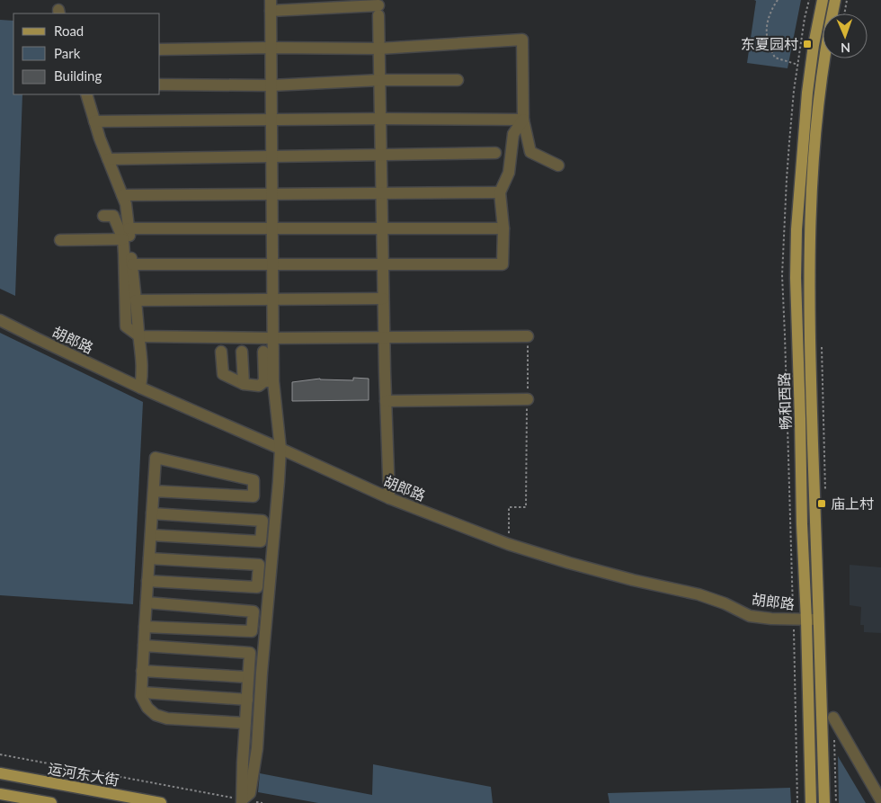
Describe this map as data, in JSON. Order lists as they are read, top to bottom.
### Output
{
  "streets": {
    "main road": ["畅和西路", "运河东大街"],
    "street": ["胡郎路"]
  },
  "crossings": [
    ["胡郎路", "畅和西路"]
  ],
  "places": {
    "transit": ["东夏园村", "庙上村"]
  },
  "legend": ["Road", "Park", "Building"],
  "north": "bottom"
}
